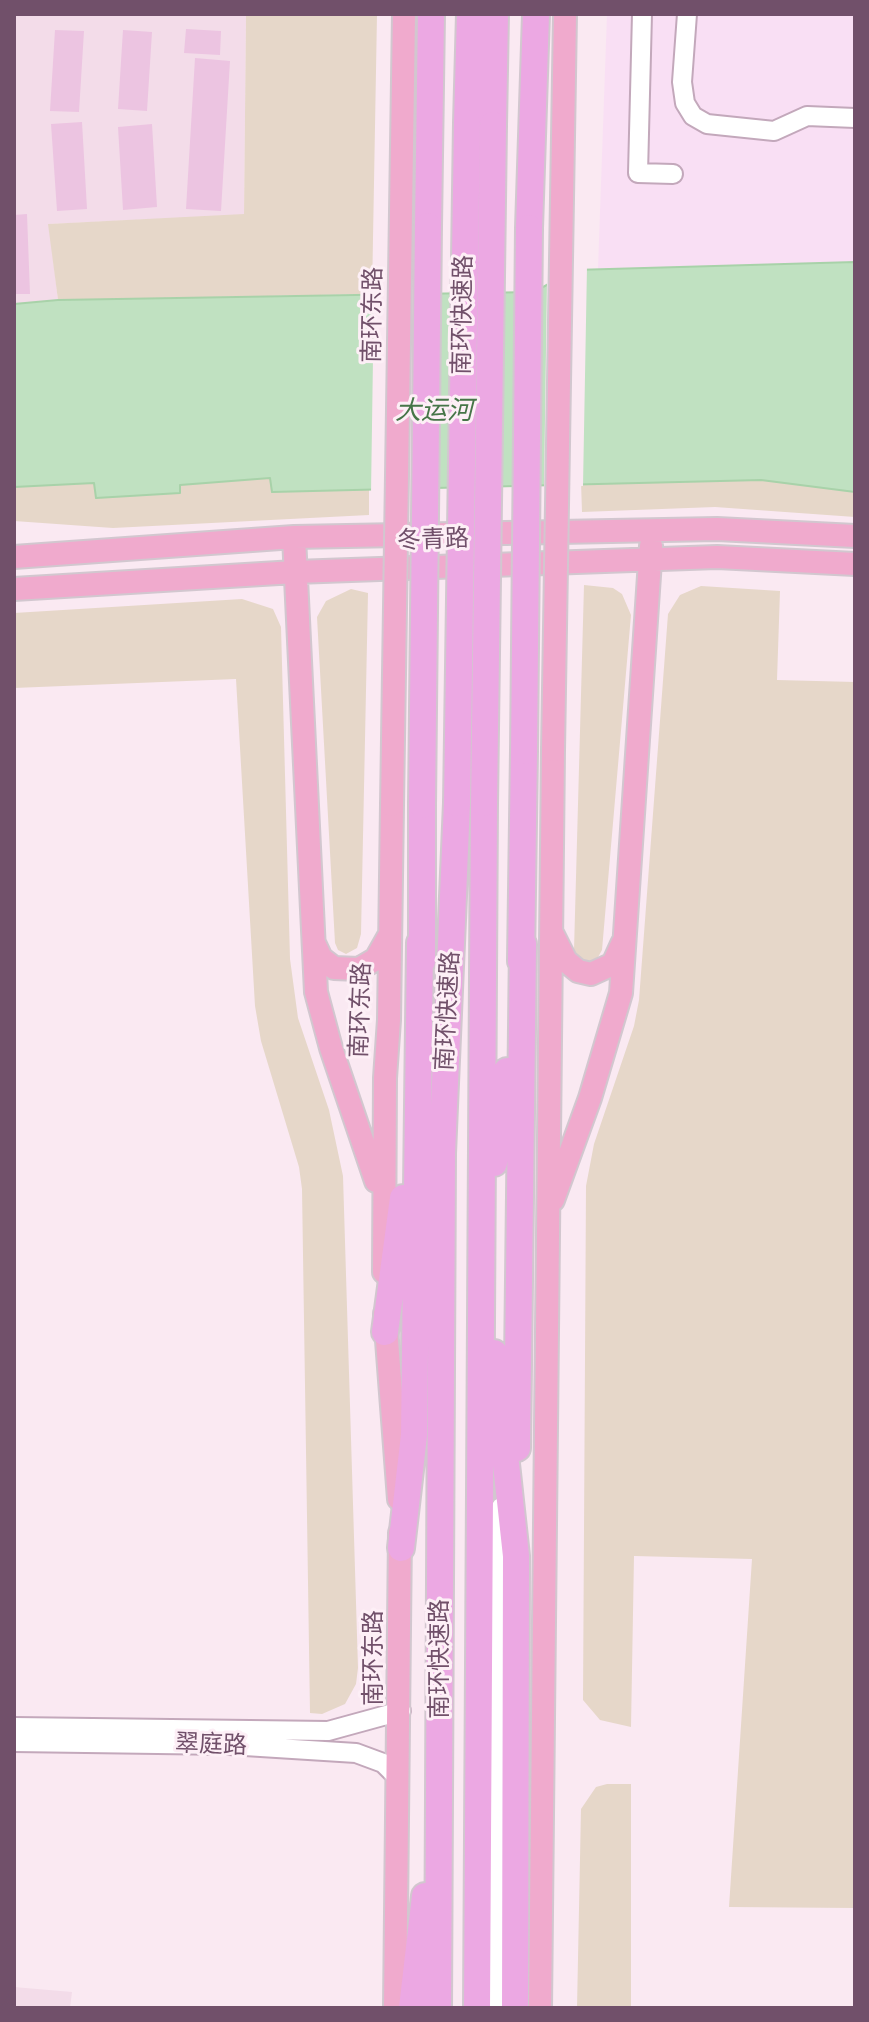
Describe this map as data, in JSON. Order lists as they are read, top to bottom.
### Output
{
  "streets": {
    "highway": ["南环快速路"],
    "main road": ["南环东路", "冬青路"],
    "street": ["翠庭路"]
  },
  "crossings": [
    ["南环东路", "翠庭路"]
  ],
  "water": ["大运河"]
}
